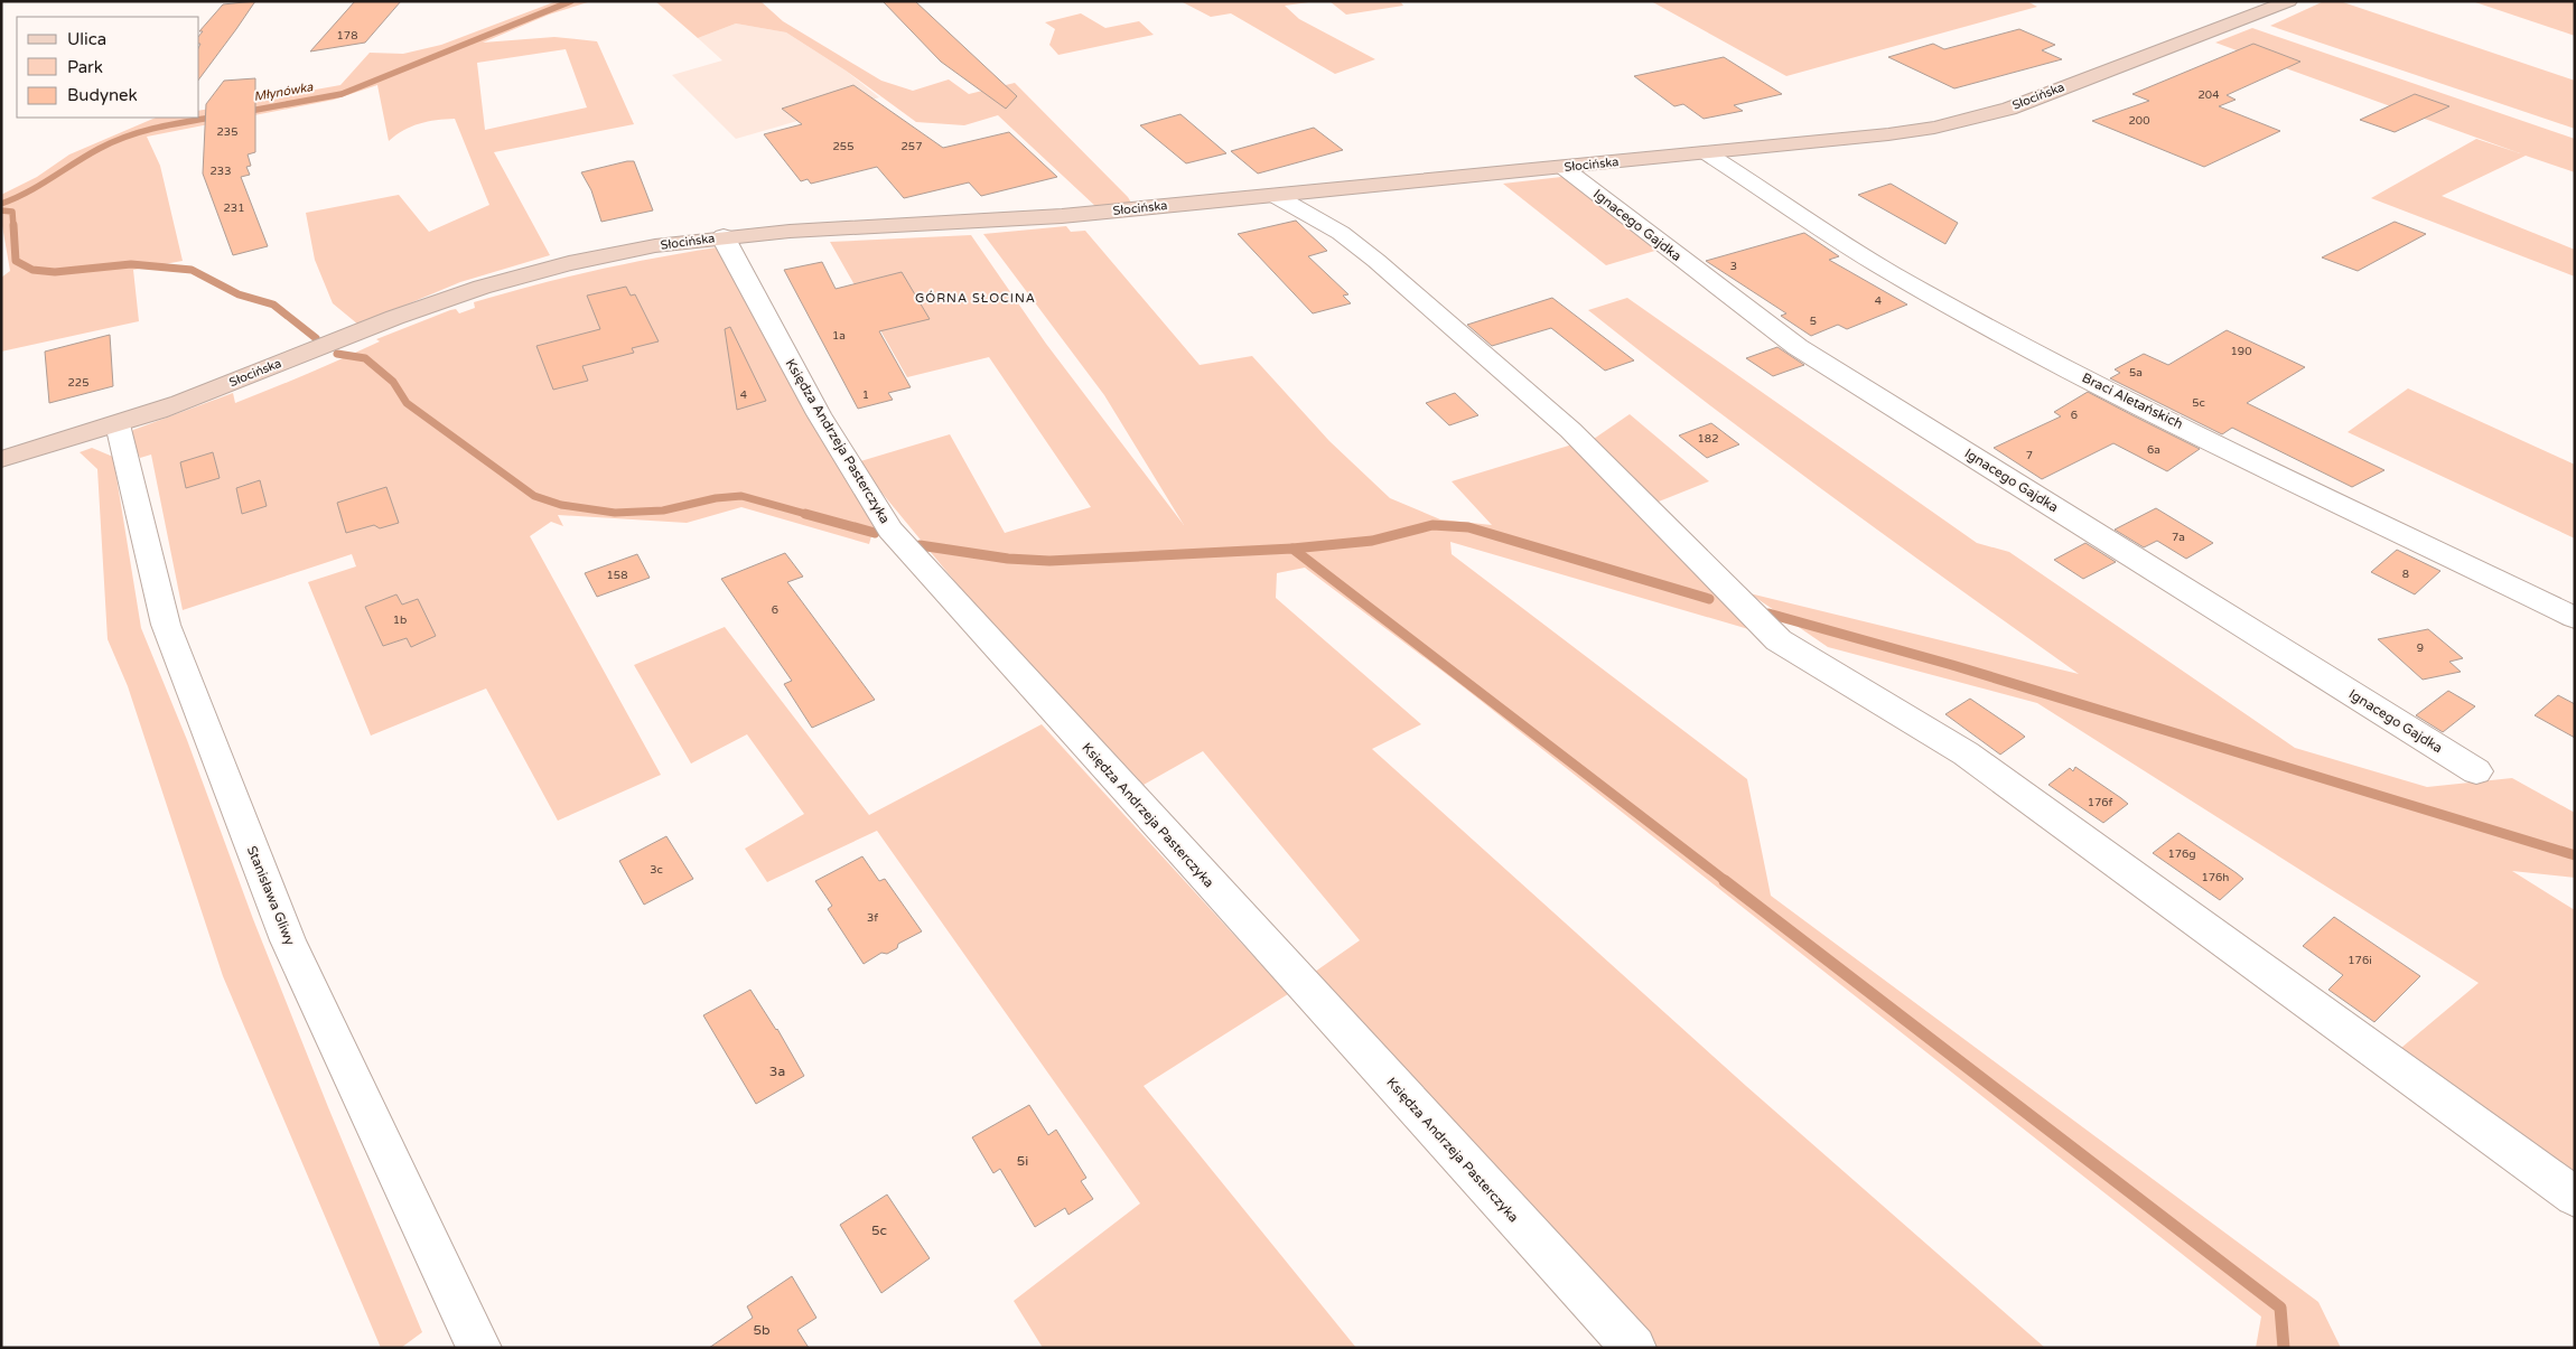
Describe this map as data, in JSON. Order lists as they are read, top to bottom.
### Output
{
  "streets": {
    "street": [
      "Słocińska",
      "Ignacego Gajdka",
      "Braci Aletańskich",
      "Księdza Andrzeja Pasterczyka",
      "Stanisława Gliwy"
    ]
  },
  "crossings": [
    ["Słocińska", "Ignacego Gajdka"],
    ["Słocińska", "Braci Aletańskich"],
    ["Słocińska", "Księdza Andrzeja Pasterczyka"],
    ["Słocińska", "Stanisława Gliwy"]
  ],
  "districts": ["GÓRNA SŁOCINA"],
  "water": ["Młynówka"],
  "house_numbers": [
    "178",
    "204",
    "200",
    "235",
    "255",
    "257",
    "233",
    "231",
    "3",
    "4",
    "5",
    "1a",
    "190",
    "5a",
    "225",
    "4",
    "1",
    "5c",
    "6",
    "182",
    "6a",
    "7",
    "7a",
    "8",
    "158",
    "6",
    "1b",
    "9",
    "176f",
    "176g",
    "3c",
    "176h",
    "3f",
    "176i",
    "3a",
    "5i",
    "5c",
    "5b"
  ],
  "legend": ["Ulica", "Park", "Budynek"]
}
